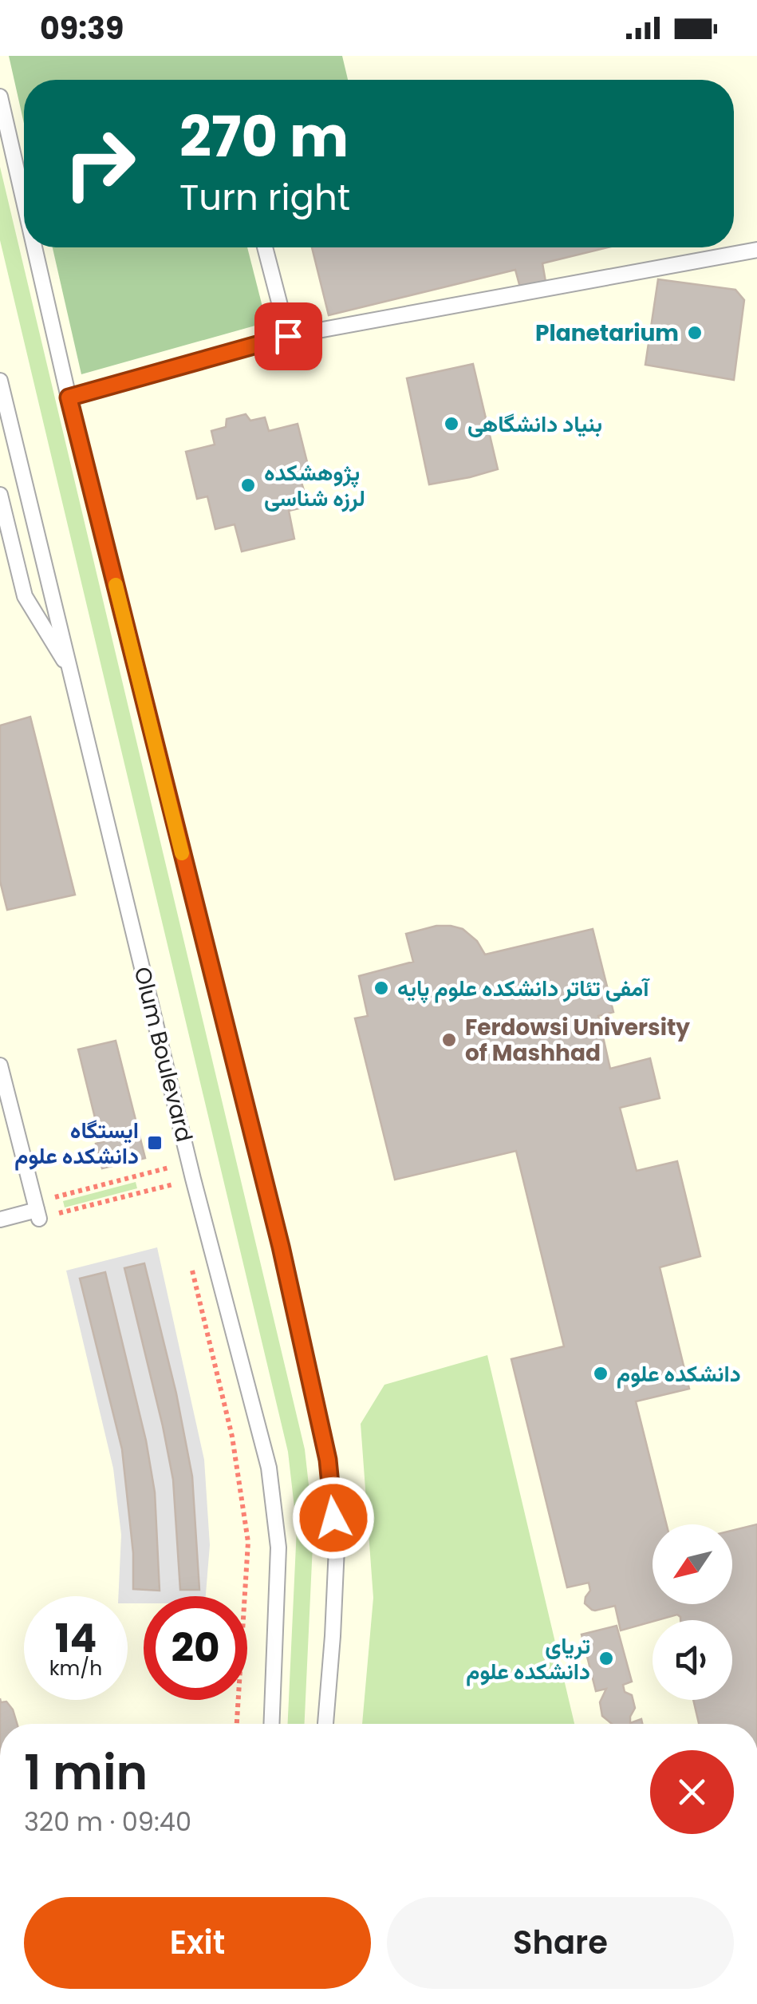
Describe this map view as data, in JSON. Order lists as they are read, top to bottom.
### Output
{
  "streets": {
    "lane": ["Olum Boulevard"]
  },
  "places": {
    "other": [
      "Planetarium",
      "بنیاد دانشگاهی",
      "پژوهشکده لرزه شناسی",
      "آمفی تئاتر دانشکده علوم پایه",
      "Ferdowsi University of Mashhad",
      "دانشکده علوم",
      "تریای دانشکده علوم"
    ],
    "transit": ["ایستگاه دانشکده علوم"]
  },
  "north": "bottom left",
  "page": {
    "status": "09:39",
    "turn": ["270 m", "Turn right"],
    "speed": "14 km/h",
    "limit": "20",
    "heading": ["1 min", "320 m · 09:40"],
    "buttons": ["Exit", "Share"]
  }
}
